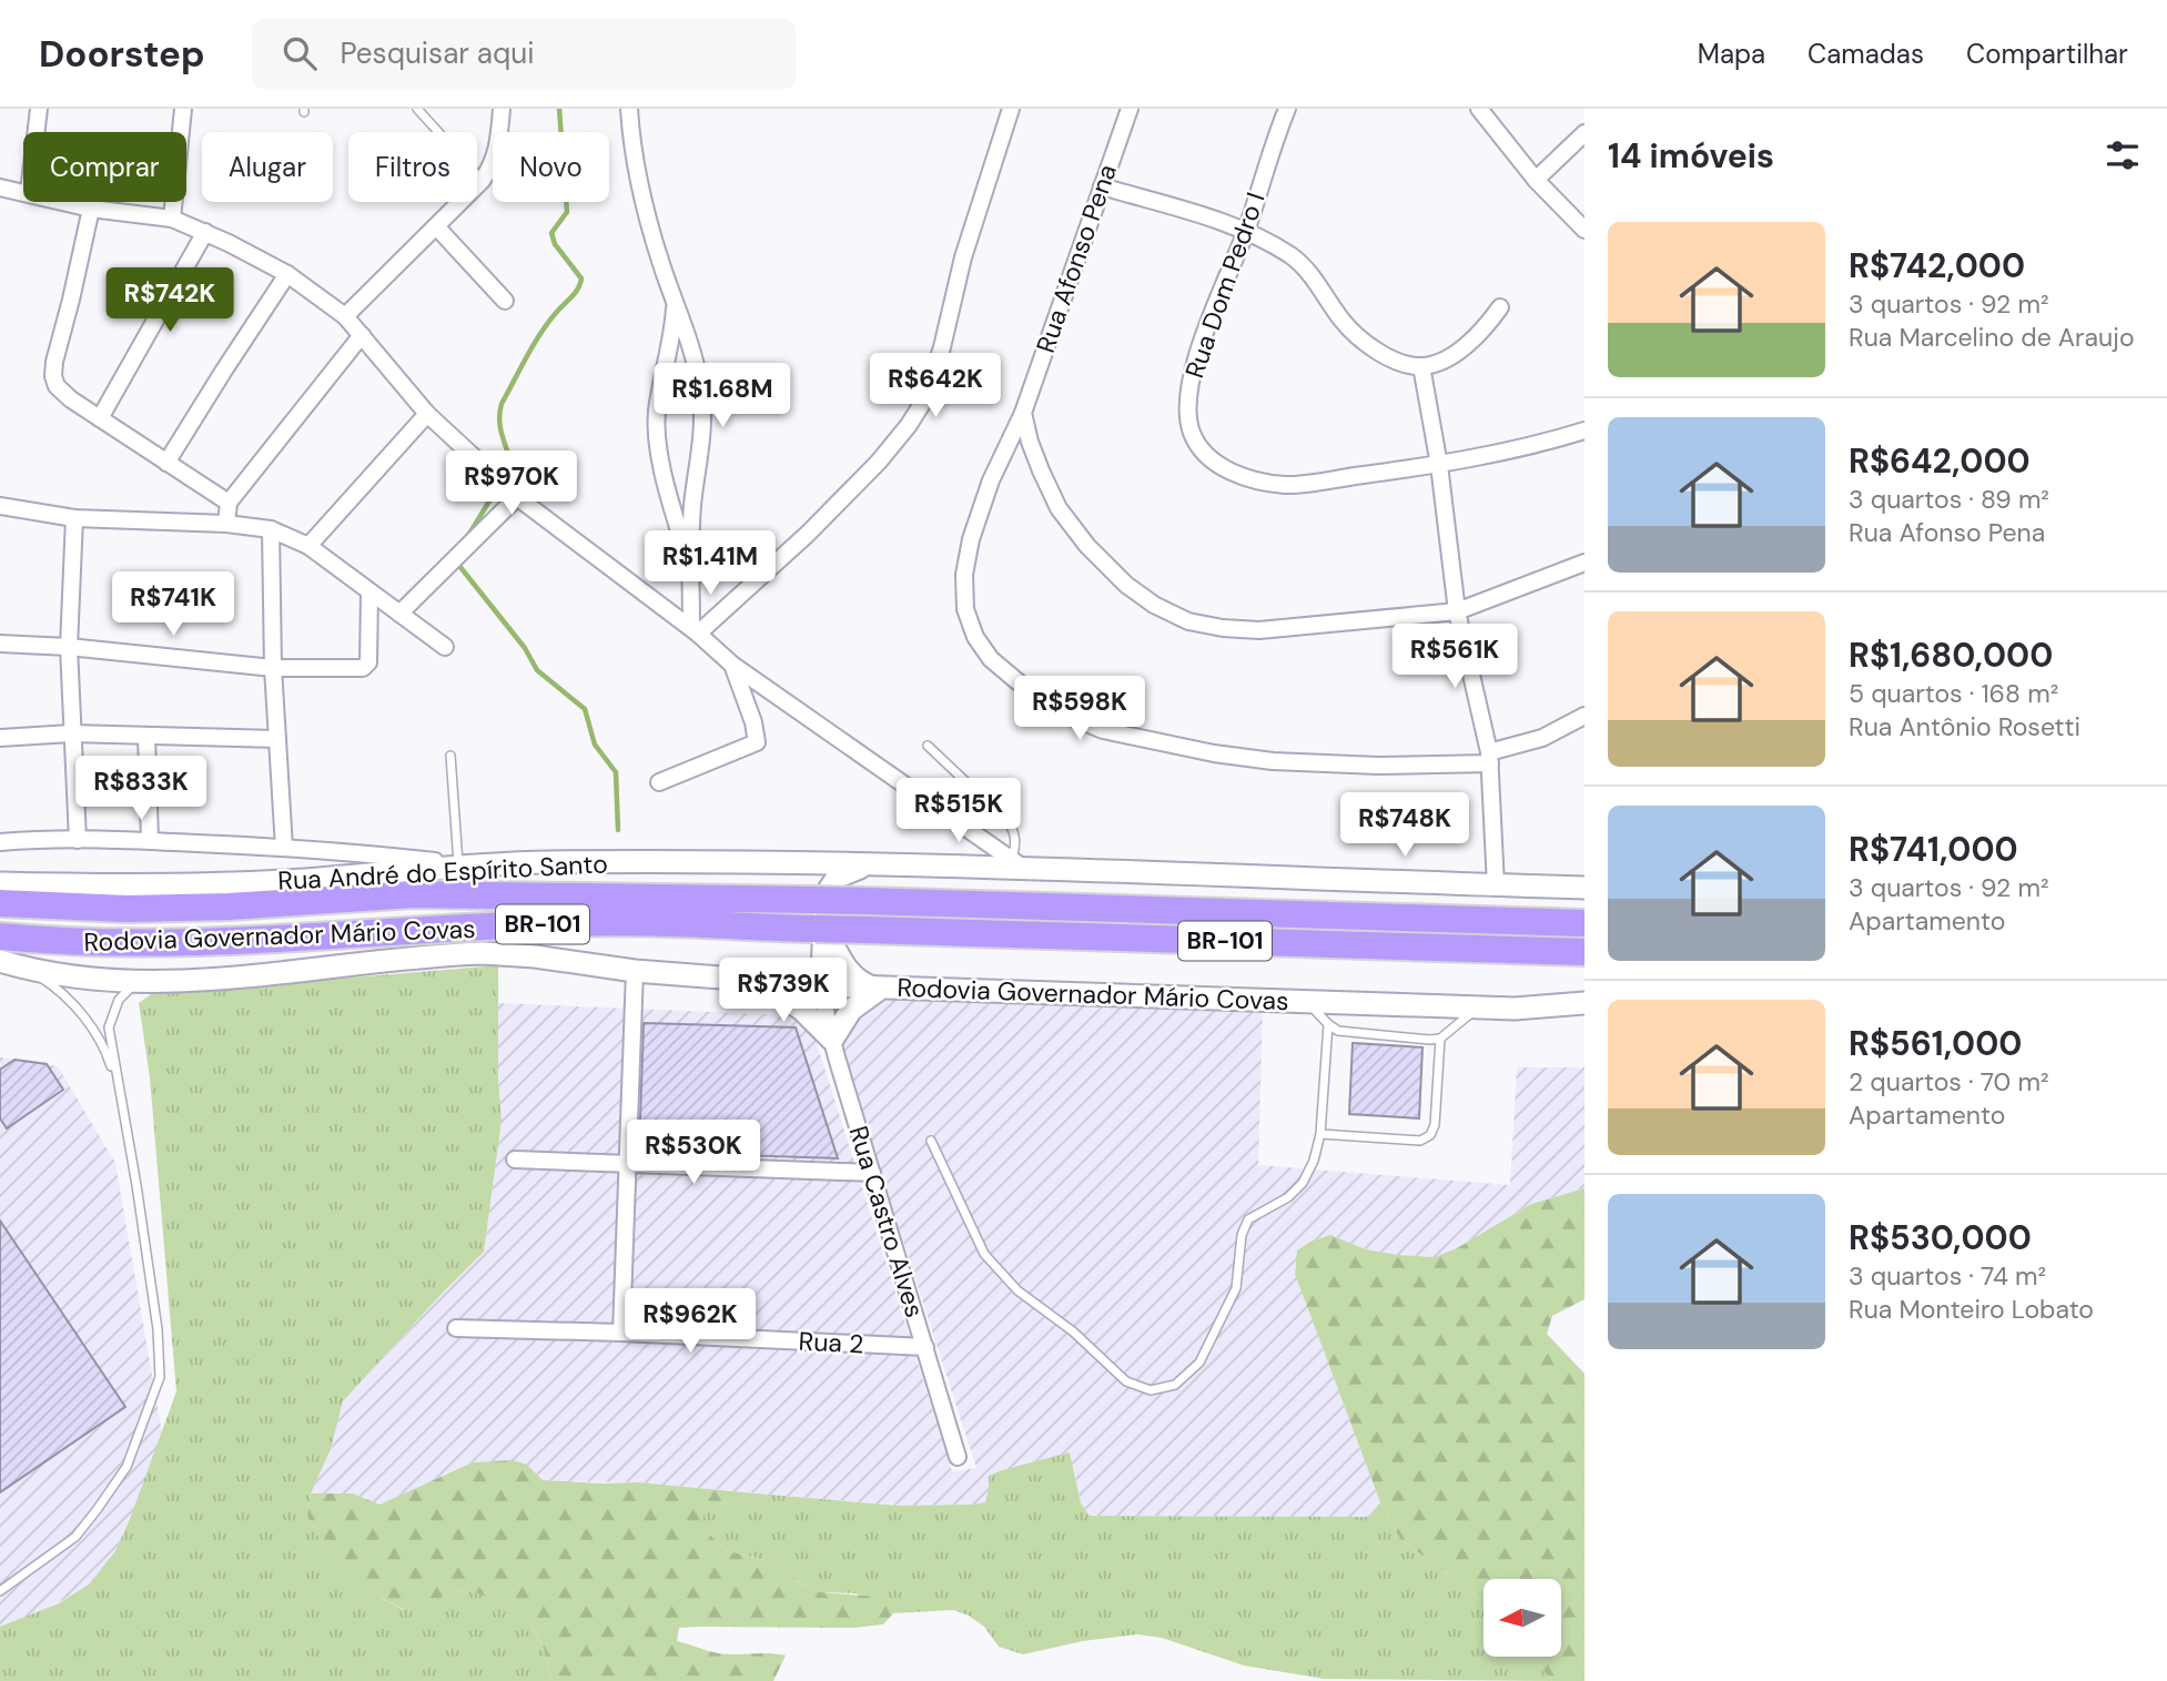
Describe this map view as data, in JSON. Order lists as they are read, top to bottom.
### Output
{
  "streets": {
    "highway": ["BR-101", "Rodovia Governador Mário Covas"],
    "street": [
      "Rua Afonso Pena",
      "Rua Dom Pedro I",
      "Rua André do Espírito Santo",
      "Rua Castro Alves",
      "Rua 2"
    ]
  },
  "crossings": [
    ["Rodovia Governador Mário Covas", "Rua Castro Alves"],
    ["Rua Castro Alves", "Rua 2"]
  ],
  "north": "left",
  "page": {
    "header": "Doorstep",
    "search": "Pesquisar aqui",
    "nav": ["Mapa", "Camadas", "Compartilhar"],
    "heading": "14 imóveis",
    "chip": [
      "Comprar",
      "Alugar",
      "Filtros",
      "Novo"
    ],
    "list": [
      {
        "name": "R$742,000",
        "note": "3 quartos · 92 m² · Rua Marcelino de Araujo"
      },
      {
        "name": "R$642,000",
        "note": "3 quartos · 89 m² · Rua Afonso Pena"
      },
      {
        "name": "R$1,680,000",
        "note": "5 quartos · 168 m² · Rua Antônio Rosetti"
      },
      {
        "name": "R$741,000",
        "note": "3 quartos · 92 m² · Apartamento"
      },
      {
        "name": "R$561,000",
        "note": "2 quartos · 70 m² · Apartamento"
      },
      {
        "name": "R$530,000",
        "note": "3 quartos · 74 m² · Rua Monteiro Lobato"
      }
    ],
    "price": [
      "R$742K",
      "R$642K",
      "R$1.68M",
      "R$970K",
      "R$1.41M",
      "R$741K",
      "R$561K",
      "R$598K",
      "R$833K",
      "R$515K",
      "R$748K",
      "R$739K",
      "R$530K",
      "R$962K"
    ]
  }
}
